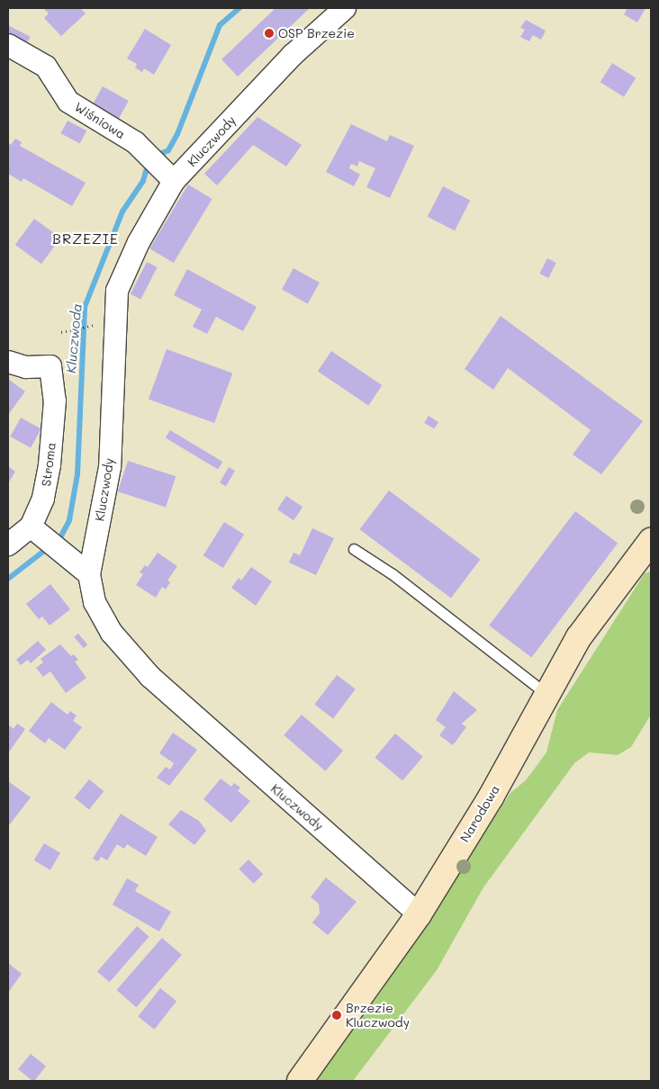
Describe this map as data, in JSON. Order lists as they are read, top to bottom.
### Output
{
  "streets": {
    "street": [
      "Wiśniowa",
      "Kluczwody",
      "Stroma",
      "Narodowa"
    ]
  },
  "crossings": [
    ["Wiśniowa", "Kluczwody"],
    ["Kluczwody", "Narodowa"]
  ],
  "districts": ["BRZEZIE"],
  "water": ["Kluczwoda"],
  "places": ["OSP Brzezie", "Brzezie Kluczwody"]
}
